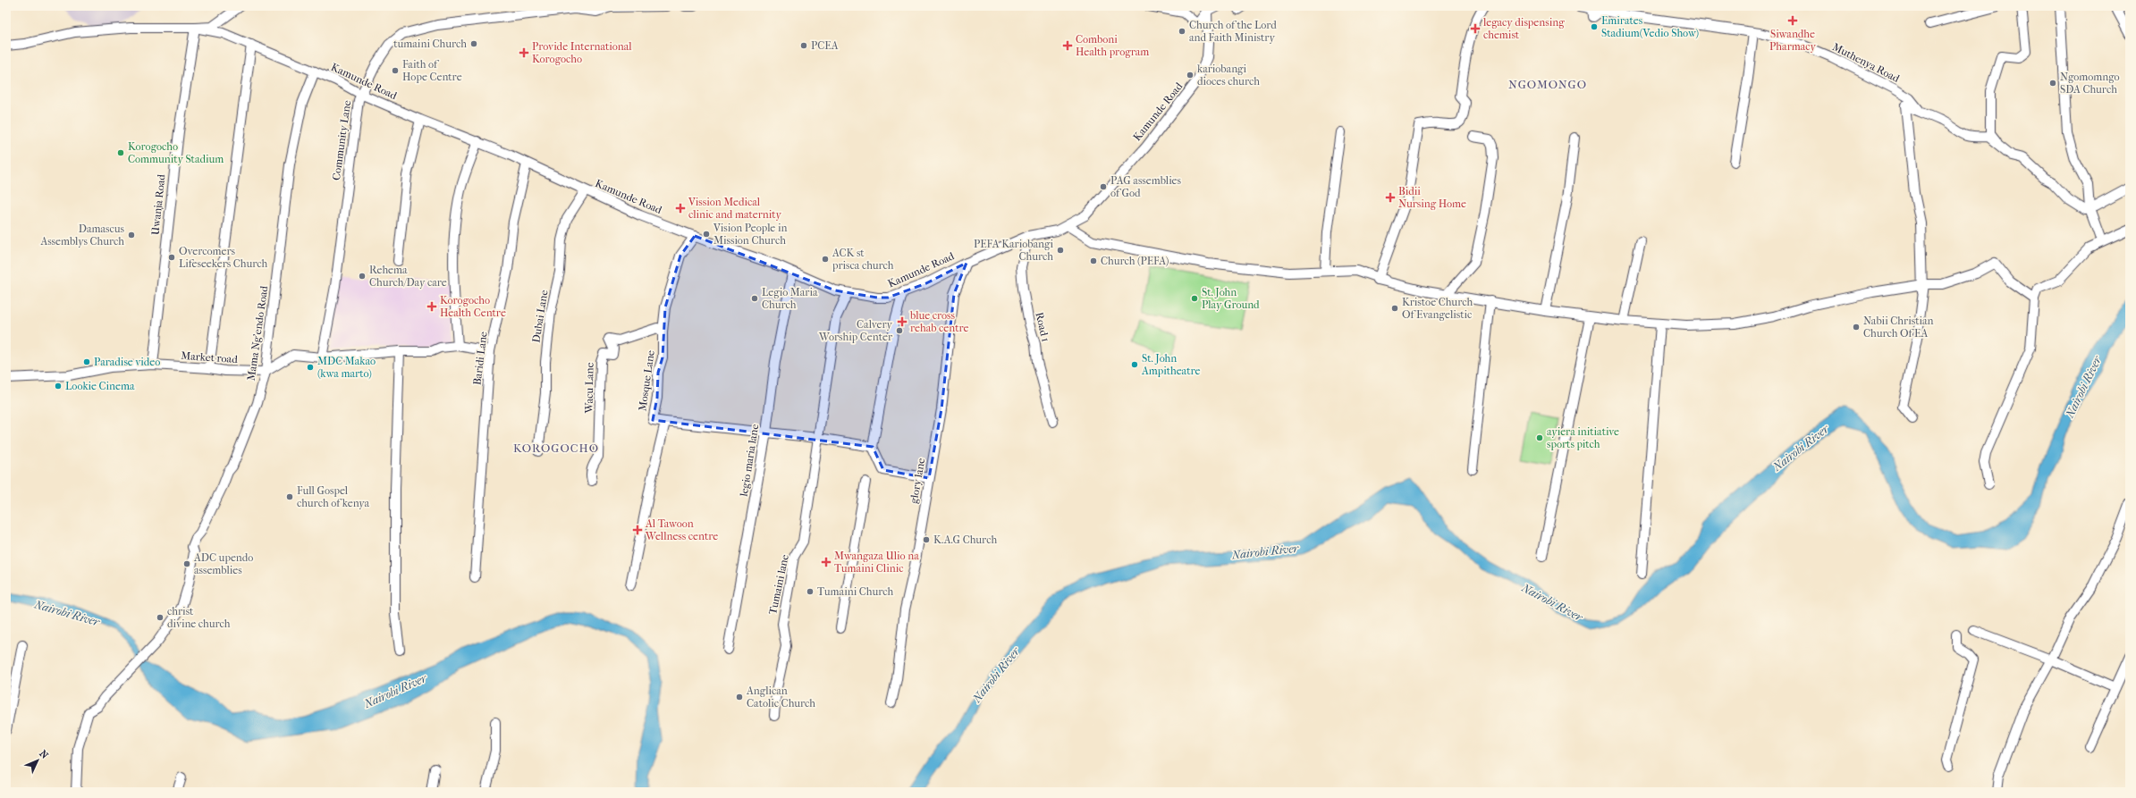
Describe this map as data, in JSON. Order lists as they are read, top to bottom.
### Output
{
  "streets": {
    "street": [
      "Muthenya Road",
      "Kamunde Road",
      "Community Lane",
      "Uwanja Road",
      "Dubai Lane",
      "Road 1",
      "Mama Ng'endo Road",
      "Market road",
      "Baridi Lane",
      "Mosque Lane",
      "Wacu Lane",
      "legio maria lane",
      "glory lane",
      "Tumaini lane"
    ]
  },
  "crossings": [
    ["Kamunde Road", "Community Lane"],
    ["Kamunde Road", "Uwanja Road"],
    ["Kamunde Road", "Dubai Lane"],
    ["Kamunde Road", "Road 1"],
    ["Kamunde Road", "Mama Ng'endo Road"],
    ["Kamunde Road", "Baridi Lane"],
    ["Kamunde Road", "Mosque Lane"],
    ["Kamunde Road", "legio maria lane"],
    ["Kamunde Road", "glory lane"],
    ["Kamunde Road", "Tumaini lane"],
    ["Uwanja Road", "Market road"],
    ["Mama Ng'endo Road", "Market road"],
    ["Mosque Lane", "Wacu Lane"]
  ],
  "districts": ["NGOMONGO", "KOROGOCHO"],
  "water": ["Nairobi River"],
  "places": {
    "health": [
      "Siwandhe Pharmacy",
      "legacy dispensing chemist",
      "Comboni Health program",
      "Provide International Korogocho",
      "Bidii Nursing Home",
      "Vission Medical clinic and maternity",
      "Korogocho Health Centre",
      "blue cross rehab centre",
      "Al Tawoon Wellness centre",
      "Mwangaza Ulio na Tumaini Clinic"
    ],
    "other": [
      "Emirates Stadium(Vedio Show)",
      "Church of the Lord and Faith Ministry",
      "tumaini Church",
      "PCEA",
      "Faith of Hope Centre",
      "kariobangi dioces church",
      "Ngomomngo SDA Church",
      "Korogocho Community Stadium",
      "PAG assemblies of God",
      "Vision People in Mission Church",
      "Damascus Assemblys Church",
      "PEFA Kariobangi Church",
      "Overcomers Lifeseekers Church",
      "ACK st prisca church",
      "Church (PEFA)",
      "Rehema Church/Day care",
      "Legio Maria Church",
      "St. John Play Ground",
      "Kristoe Church Of Evangelistic",
      "Nabii Christian Church Of EA",
      "Calvery Worship Center",
      "Paradise video",
      "St. John Ampitheatre",
      "MDC Makao (kwa marto)",
      "Lookie Cinema",
      "ayiera initiative sports pitch",
      "Full Gospel church of kenya",
      "K.A.G Church",
      "ADC upendo assemblies",
      "Tumaini Church",
      "christ divine church",
      "Anglican Catolic Church"
    ]
  },
  "north": "top right"
}
